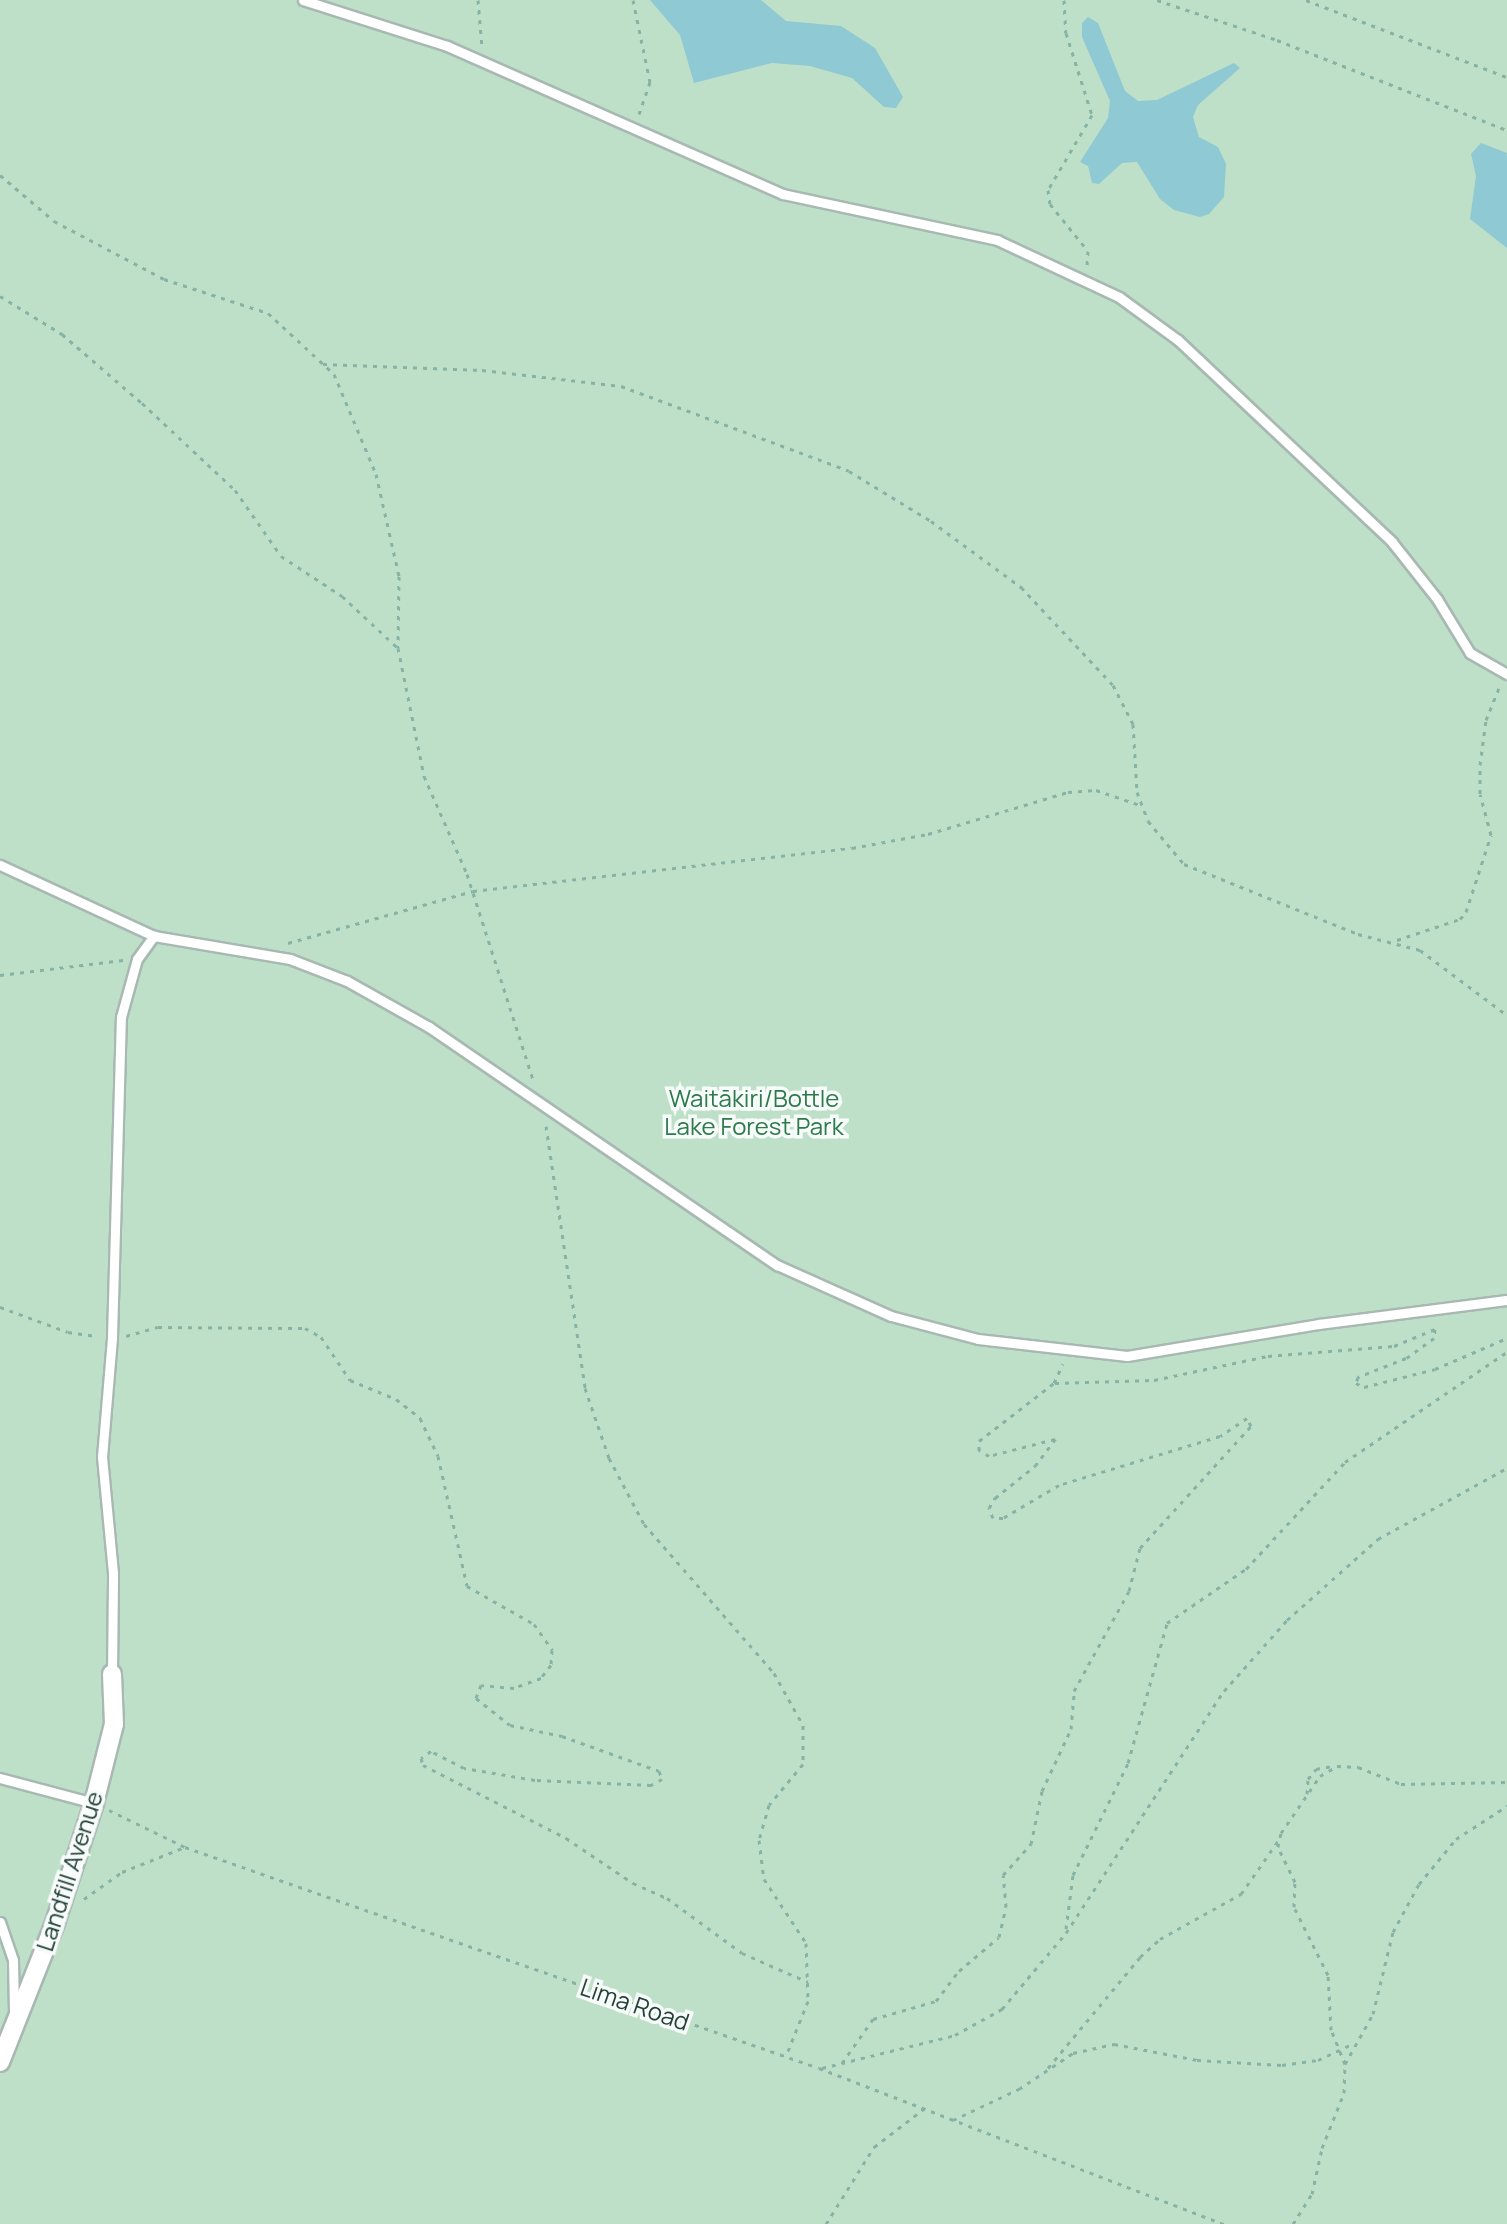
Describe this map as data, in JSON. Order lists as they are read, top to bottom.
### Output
{
  "streets": {
    "street": ["Landfill Avenue"],
    "path": ["Lima Road"]
  },
  "crossings": [
    ["Landfill Avenue", "Lima Road"]
  ],
  "parks": ["Waitākiri/Bottle Lake Forest Park"]
}
